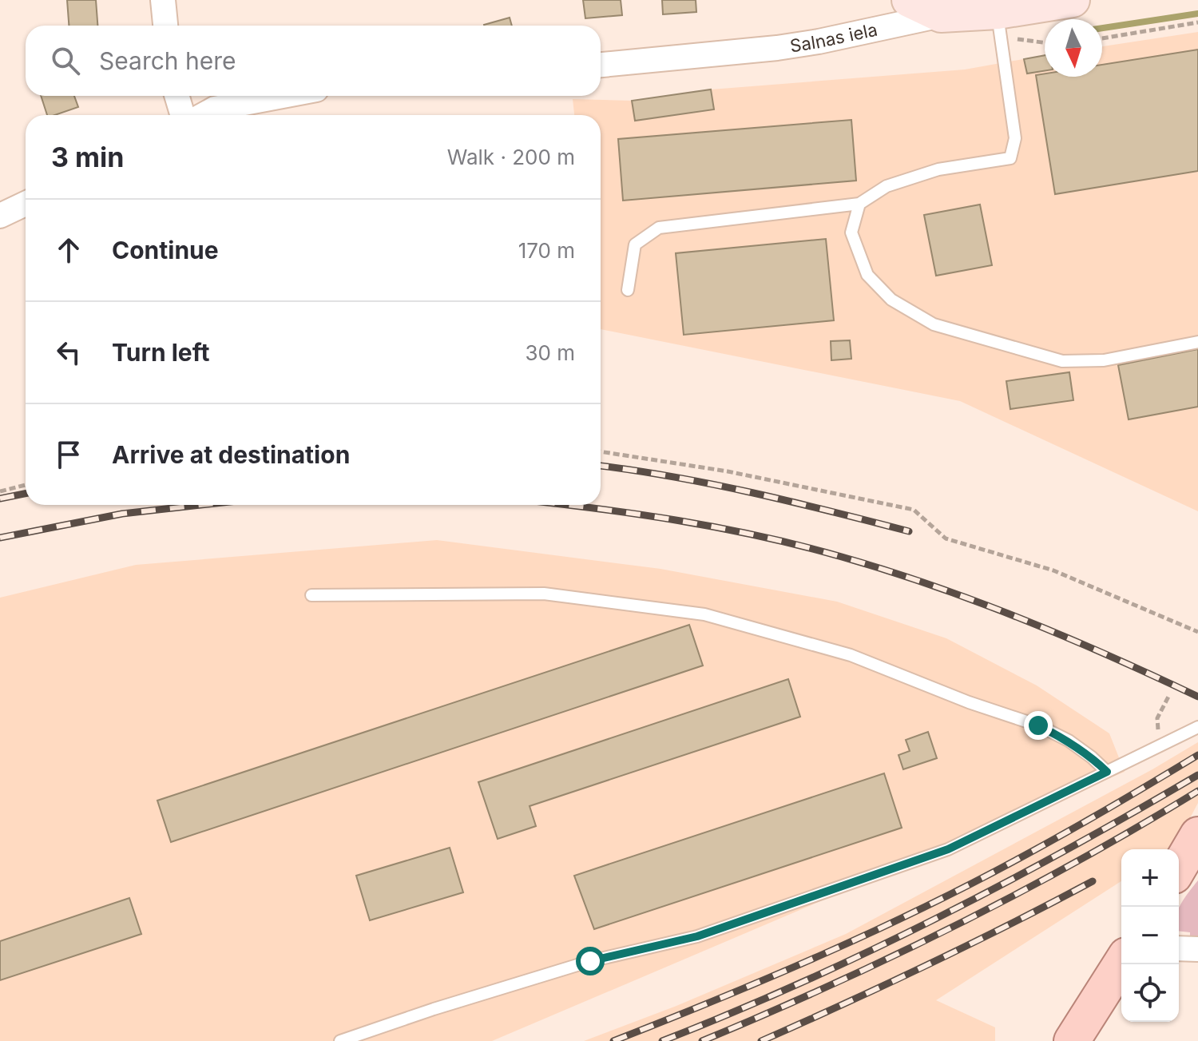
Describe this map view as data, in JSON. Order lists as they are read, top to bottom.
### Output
{
  "streets": {
    "main road": ["Salnas iela"]
  },
  "north": "bottom",
  "page": {
    "search": "Search here",
    "heading": ["3 min", "Walk · 200 m"],
    "list": [
      ["Continue", "170 m"],
      ["Turn left", "30 m"],
      "Arrive at destination"
    ],
    "map_buttons": ["+", "−"]
  }
}
